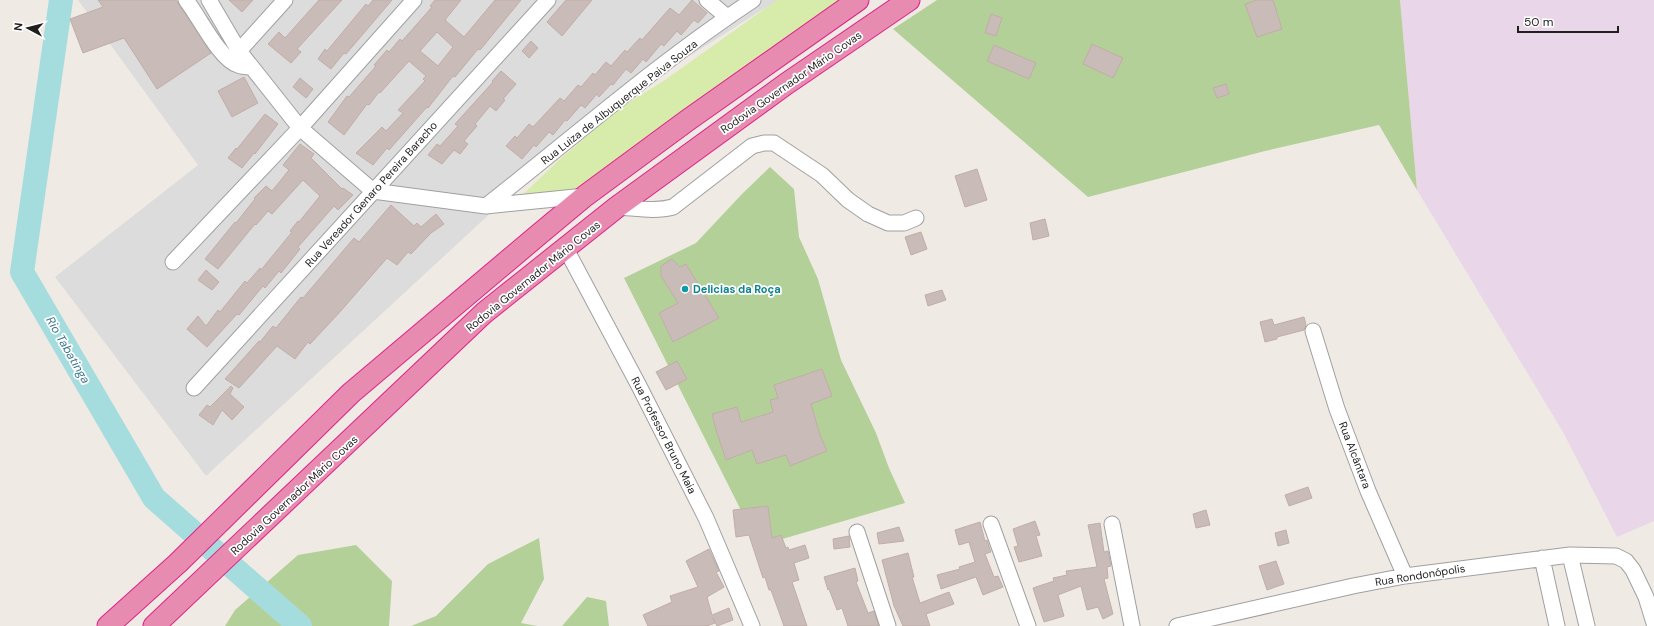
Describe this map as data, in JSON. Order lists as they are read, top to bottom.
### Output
{
  "streets": {
    "highway": ["Rodovia Governador Mário Covas"],
    "street": [
      "Rua Luiza de Albuquerque Paiva Souza",
      "Rua Vereador Genaro Pereira Baracho",
      "Rua Professor Bruno Maia",
      "Rua Alcântara",
      "Rua Rondonópolis"
    ]
  },
  "crossings": [
    ["Rodovia Governador Mário Covas", "Rua Professor Bruno Maia"],
    ["Rua Alcântara", "Rua Rondonópolis"]
  ],
  "water": ["Rio Tabatinga"],
  "places": ["Delicias da Roça"],
  "scale_bar": "50 m",
  "north": "left"
}
